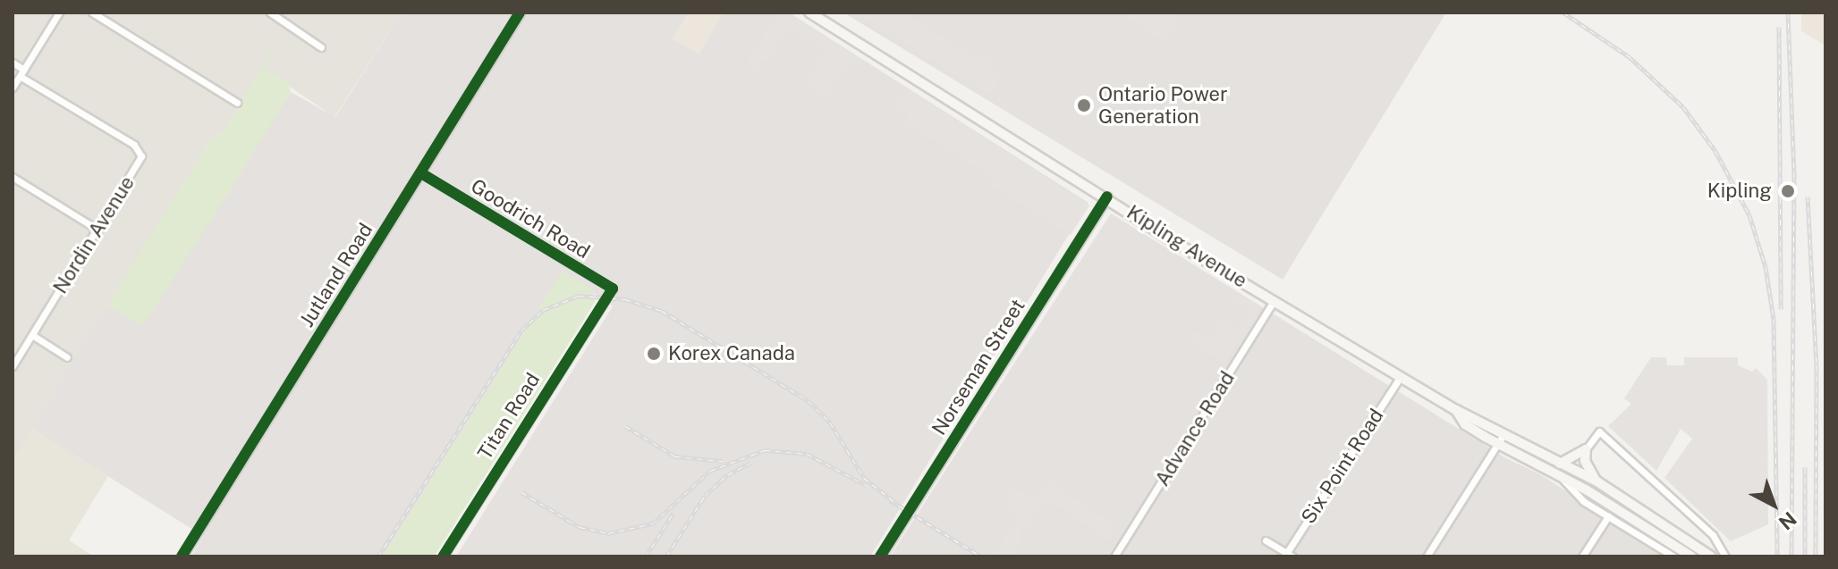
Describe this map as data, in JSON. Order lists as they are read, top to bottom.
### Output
{
  "streets": {
    "main road": ["Kipling Avenue"],
    "street": [
      "Goodrich Road",
      "Nordin Avenue",
      "Jutland Road",
      "Norseman Street",
      "Titan Road",
      "Advance Road",
      "Six Point Road"
    ]
  },
  "crossings": [
    ["Goodrich Road", "Jutland Road"],
    ["Goodrich Road", "Titan Road"],
    ["Kipling Avenue", "Norseman Street"],
    ["Kipling Avenue", "Advance Road"],
    ["Kipling Avenue", "Six Point Road"]
  ],
  "places": ["Ontario Power Generation", "Kipling", "Korex Canada"],
  "north": "bottom right"
}
